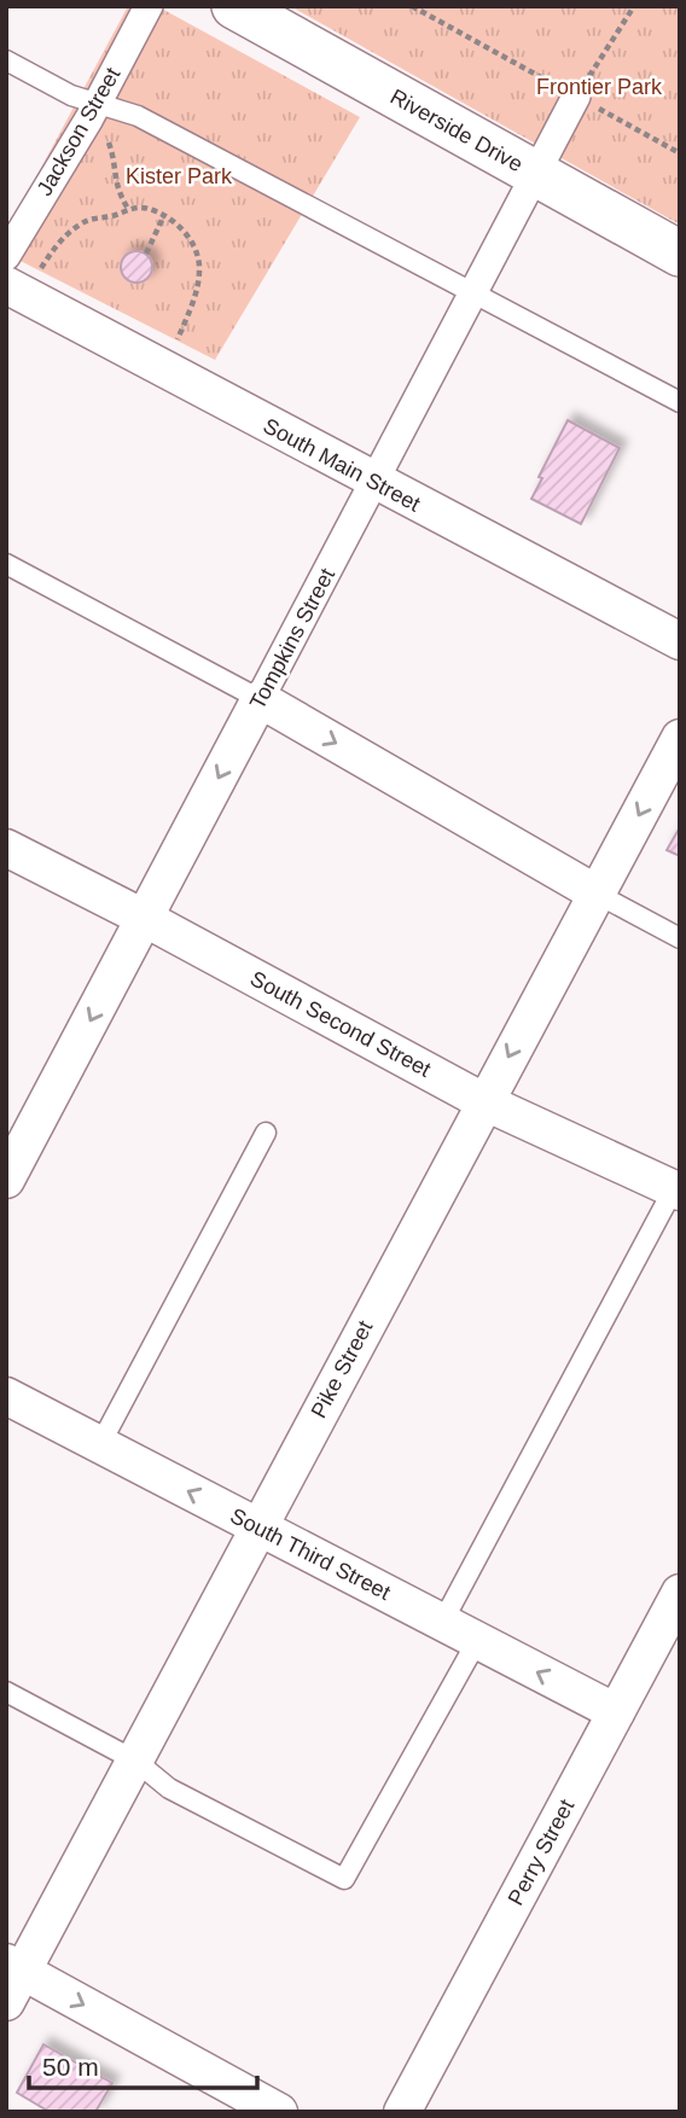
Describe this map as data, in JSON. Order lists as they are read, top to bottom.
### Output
{
  "streets": {
    "street": [
      "Riverside Drive",
      "Jackson Street",
      "South Main Street",
      "Tompkins Street",
      "South Second Street",
      "Pike Street",
      "South Third Street",
      "Perry Street"
    ]
  },
  "crossings": [
    ["Riverside Drive", "Tompkins Street"],
    ["South Main Street", "Tompkins Street"],
    ["Tompkins Street", "South Second Street"],
    ["South Second Street", "Pike Street"],
    ["Pike Street", "South Third Street"],
    ["South Third Street", "Perry Street"]
  ],
  "one_way": ["Tompkins Street", "South Third Street"],
  "parks": ["Frontier Park", "Kister Park"],
  "scale_bar": "50 m"
}
